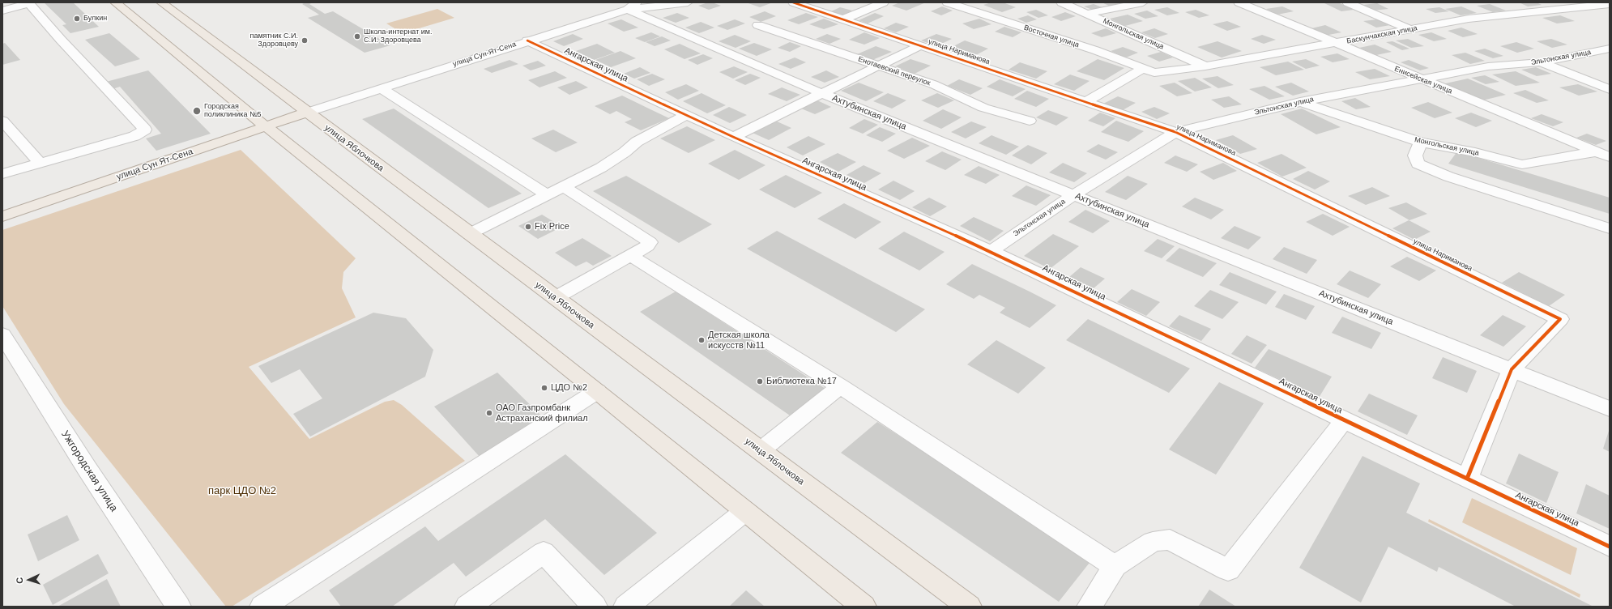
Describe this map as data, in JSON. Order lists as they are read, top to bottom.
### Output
{
  "streets": {
    "main road": ["улица Яблочкова", "улица Сун Ят-Сена"],
    "street": [
      "Монгольская улица",
      "Баскунчакская улица",
      "Восточная улица",
      "улица Нариманова",
      "улица Сун-Ят-Сена",
      "Эльтонская улица",
      "Ангарская улица",
      "Енотаевский переулок",
      "Енисейская улица",
      "Ахтубинская улица",
      "Ужгородская улица"
    ]
  },
  "crossings": [
    ["Монгольская улица", "Баскунчакская улица"],
    ["Монгольская улица", "Эльтонская улица"],
    ["Монгольская улица", "Енисейская улица"],
    ["Баскунчакская улица", "Восточная улица"],
    ["Баскунчакская улица", "Енисейская улица"],
    ["улица Нариманова", "Эльтонская улица"],
    ["улица Нариманова", "Ахтубинская улица"],
    ["улица Сун-Ят-Сена", "Ангарская улица"],
    ["улица Сун-Ят-Сена", "Ахтубинская улица"],
    ["улица Сун-Ят-Сена", "улица Яблочкова"],
    ["улица Сун-Ят-Сена", "улица Сун Ят-Сена"],
    ["Эльтонская улица", "Ангарская улица"],
    ["Эльтонская улица", "Енисейская улица"],
    ["Эльтонская улица", "Ахтубинская улица"],
    ["улица Яблочкова", "улица Сун Ят-Сена"]
  ],
  "parks": ["парк ЦДО №2"],
  "places": [
    "Булкин",
    "Школа-интернат им. С.И. Здоровцева",
    "памятник С.И. Здоровцеву",
    "Городская поликлиника №5",
    "Fix Price",
    "Детская школа искусств №11",
    "Библиотека №17",
    "ЦДО №2",
    "ОАО Газпромбанк Астраханский филиал"
  ],
  "north": "left"
}
